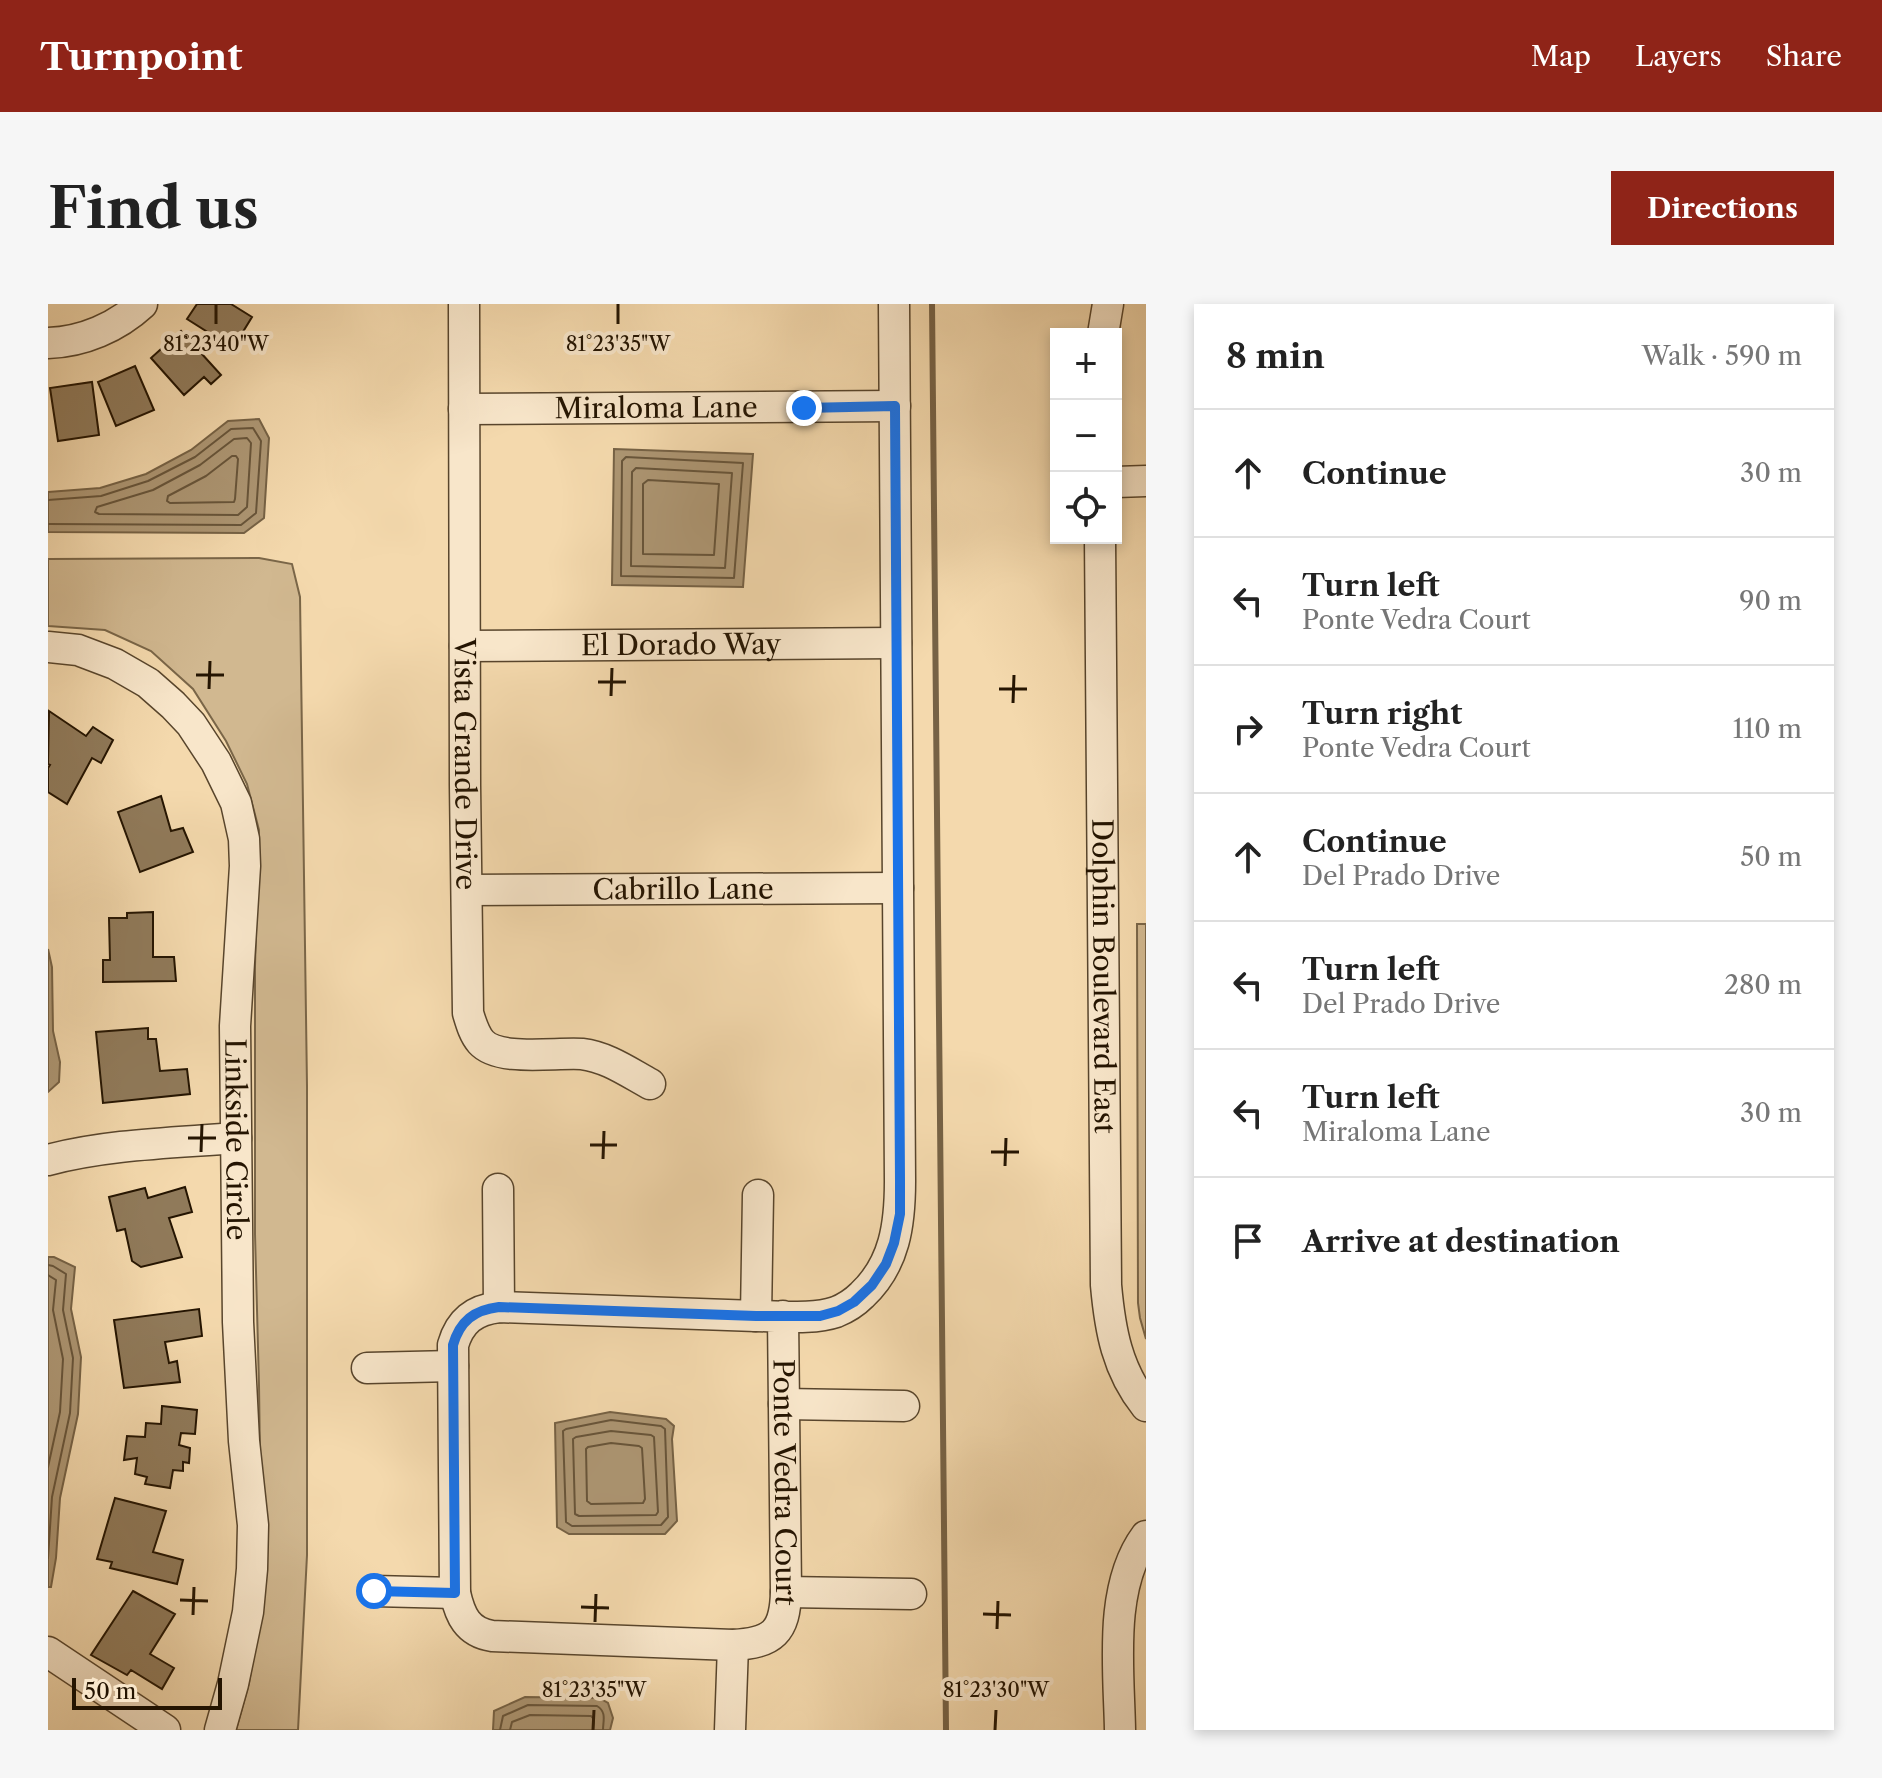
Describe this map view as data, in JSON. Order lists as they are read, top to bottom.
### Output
{
  "streets": {
    "street": [
      "Miraloma Lane",
      "El Dorado Way",
      "Vista Grande Drive",
      "Cabrillo Lane",
      "Dolphin Boulevard East",
      "Linkside Circle",
      "Ponte Vedra Court"
    ]
  },
  "crossings": [
    ["Miraloma Lane", "Vista Grande Drive"],
    ["El Dorado Way", "Vista Grande Drive"],
    ["Vista Grande Drive", "Cabrillo Lane"]
  ],
  "scale_bar": "50 m",
  "page": {
    "header": "Turnpoint",
    "nav": ["Map", "Layers", "Share"],
    "buttons": "Directions",
    "title": "Find us",
    "heading": ["8 min", "Walk · 590 m"],
    "map_buttons": ["+", "−"],
    "list": [
      ["Continue", "30 m"],
      ["Turn left", "Ponte Vedra Court", "90 m"],
      ["Turn right", "Ponte Vedra Court", "110 m"],
      ["Continue", "Del Prado Drive", "50 m"],
      ["Turn left", "Del Prado Drive", "280 m"],
      ["Turn left", "Miraloma Lane", "30 m"],
      "Arrive at destination"
    ],
    "scale": "50 m"
  },
  "coordinates": ["81°23'40\"W", "81°23'35\"W", "81°23'30\"W"]
}
